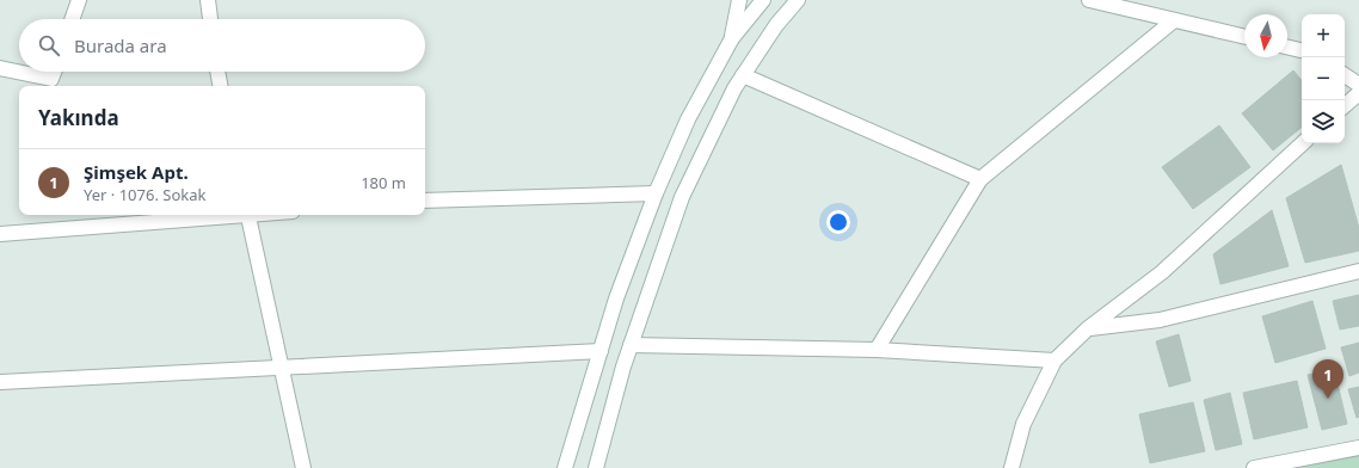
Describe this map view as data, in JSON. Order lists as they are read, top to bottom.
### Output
{
  "north": "bottom",
  "page": {
    "map_buttons": ["+", "−"],
    "search": "Burada ara",
    "heading": "Yakında",
    "list": [
      {
        "mark": "1",
        "name": "Şimşek Apt.",
        "note": "Yer · 1076. Sokak",
        "value": "180 m"
      }
    ],
    "pins": "1"
  }
}
